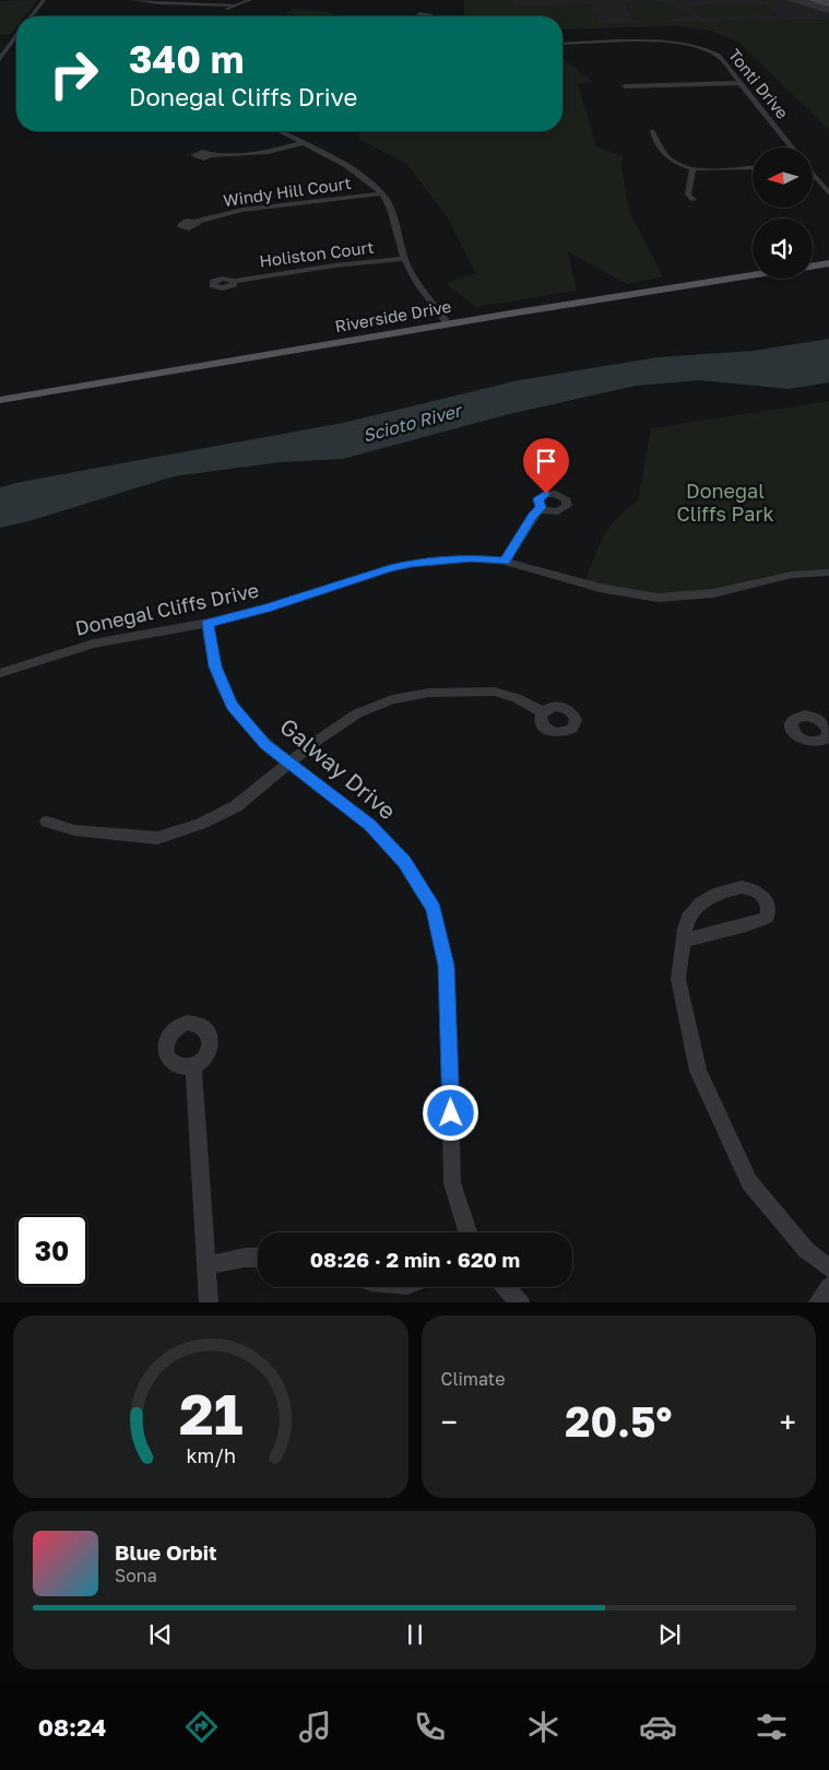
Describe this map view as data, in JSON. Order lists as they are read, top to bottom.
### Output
{
  "streets": {
    "main road": ["Riverside Drive"],
    "street": [
      "Tonti Drive",
      "Windy Hill Court",
      "Holiston Court",
      "Donegal Cliffs Drive",
      "Galway Drive"
    ]
  },
  "crossings": [
    ["Donegal Cliffs Drive", "Galway Drive"]
  ],
  "water": ["Scioto River"],
  "parks": ["Donegal Cliffs Park"],
  "north": "left",
  "page": {
    "turn": ["340 m", "Donegal Cliffs Drive"],
    "limit": "30",
    "trip": "08:26 · 2 min · 620 m",
    "tile": "Climate",
    "heat": ["−", "20.5°", "+"],
    "song": ["Blue Orbit", "Sona"],
    "tabs": "08:24",
    "gauge": ["21", "km/h"]
  }
}
